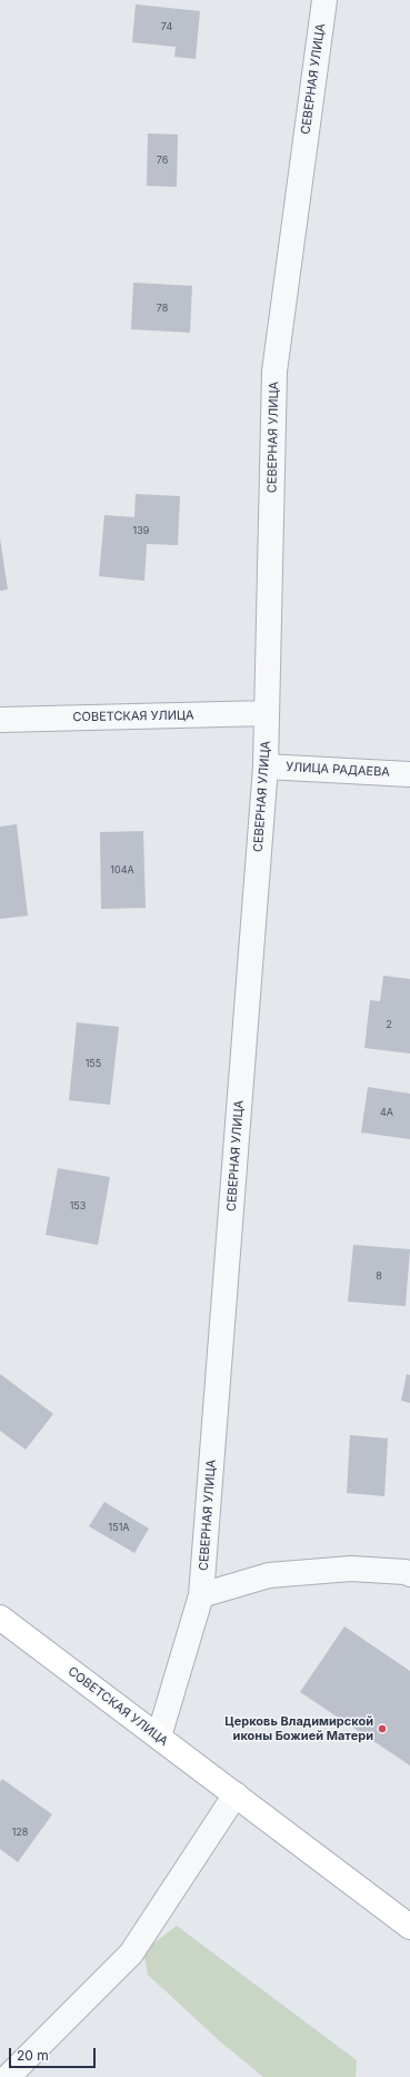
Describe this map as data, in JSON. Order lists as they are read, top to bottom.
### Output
{
  "streets": {
    "main road": ["СОВЕТСКАЯ УЛИЦА"],
    "street": ["СЕВЕРНАЯ УЛИЦА", "УЛИЦА РАДАЕВА"]
  },
  "crossings": [
    ["СЕВЕРНАЯ УЛИЦА", "СОВЕТСКАЯ УЛИЦА"],
    ["СЕВЕРНАЯ УЛИЦА", "УЛИЦА РАДАЕВА"]
  ],
  "places": ["Церковь Владимирской иконы Божией Матери"],
  "house_numbers": [
    "74",
    "76",
    "78",
    "139",
    "104А",
    "2",
    "155",
    "4А",
    "153",
    "8",
    "151А",
    "128"
  ],
  "scale_bar": "20 m"
}
